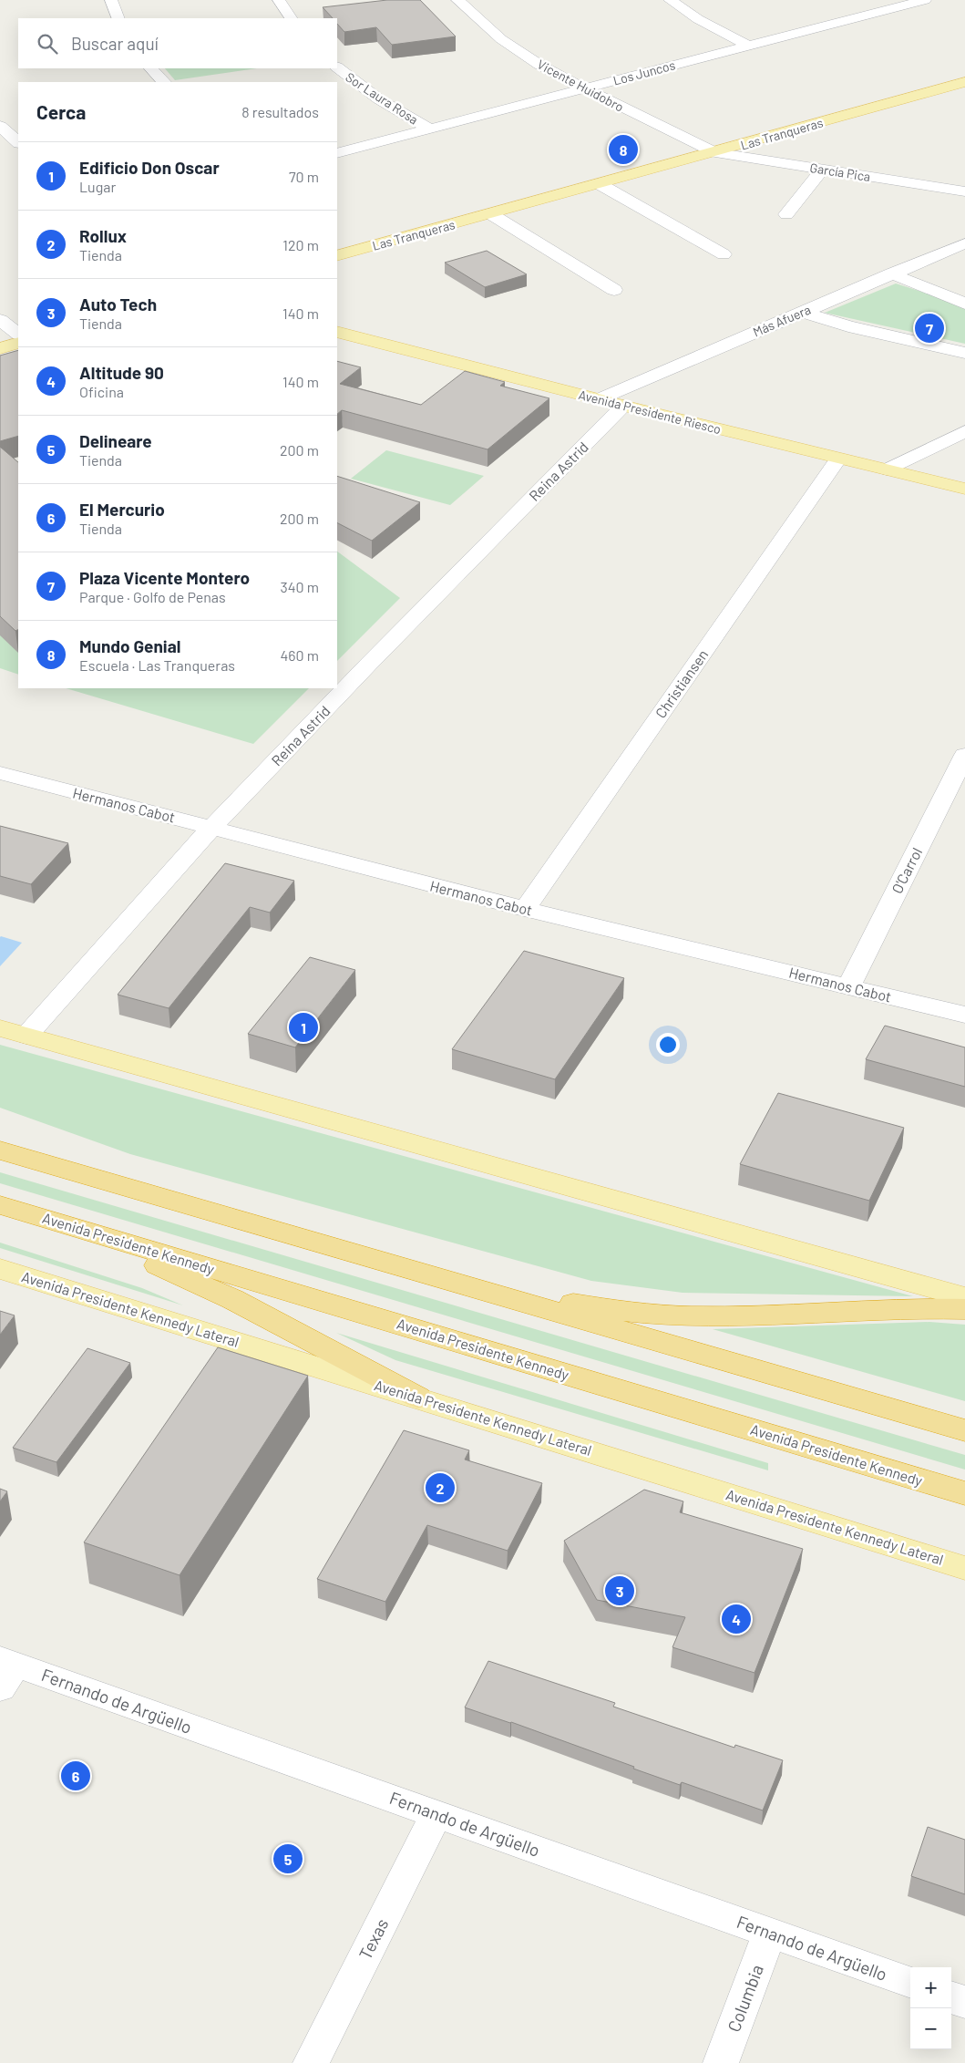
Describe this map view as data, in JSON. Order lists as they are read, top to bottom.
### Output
{
  "streets": {
    "highway": ["Avenida Presidente Kennedy"],
    "main road": ["Las Tranqueras", "Avenida Presidente Riesco", "Avenida Presidente Kennedy Lateral"],
    "street": [
      "Los Juncos",
      "Vicente Huidobro",
      "Sor Laura Rosa",
      "García Pica",
      "Más Afuera",
      "Reina Astrid",
      "Christiansen",
      "Hermanos Cabot",
      "O'Carrol",
      "Fernando de Argüello",
      "Texas",
      "Columbia"
    ]
  },
  "crossings": [
    ["Los Juncos", "Vicente Huidobro"],
    ["Los Juncos", "Sor Laura Rosa"],
    ["Vicente Huidobro", "Las Tranqueras"],
    ["Vicente Huidobro", "García Pica"],
    ["Las Tranqueras", "García Pica"],
    ["Más Afuera", "Avenida Presidente Riesco"],
    ["Avenida Presidente Riesco", "Reina Astrid"],
    ["Avenida Presidente Riesco", "Christiansen"],
    ["Reina Astrid", "Hermanos Cabot"],
    ["Christiansen", "Hermanos Cabot"],
    ["Hermanos Cabot", "O'Carrol"],
    ["Fernando de Argüello", "Texas"],
    ["Fernando de Argüello", "Columbia"]
  ],
  "page": {
    "search": "Buscar aquí",
    "heading": ["Cerca", "8 resultados"],
    "pins": [
      "8",
      "7",
      "1",
      "2",
      "3",
      "4",
      "6",
      "5"
    ],
    "list": [
      {
        "mark": "1",
        "name": "Edificio Don Oscar",
        "note": "Lugar",
        "value": "70 m"
      },
      {
        "mark": "2",
        "name": "Rollux",
        "note": "Tienda",
        "value": "120 m"
      },
      {
        "mark": "3",
        "name": "Auto Tech",
        "note": "Tienda",
        "value": "140 m"
      },
      {
        "mark": "4",
        "name": "Altitude 90",
        "note": "Oficina",
        "value": "140 m"
      },
      {
        "mark": "5",
        "name": "Delineare",
        "note": "Tienda",
        "value": "200 m"
      },
      {
        "mark": "6",
        "name": "El Mercurio",
        "note": "Tienda",
        "value": "200 m"
      },
      {
        "mark": "7",
        "name": "Plaza Vicente Montero",
        "note": "Parque · Golfo de Penas",
        "value": "340 m"
      },
      {
        "mark": "8",
        "name": "Mundo Genial",
        "note": "Escuela · Las Tranqueras",
        "value": "460 m"
      }
    ],
    "map_buttons": ["+", "−"]
  }
}
